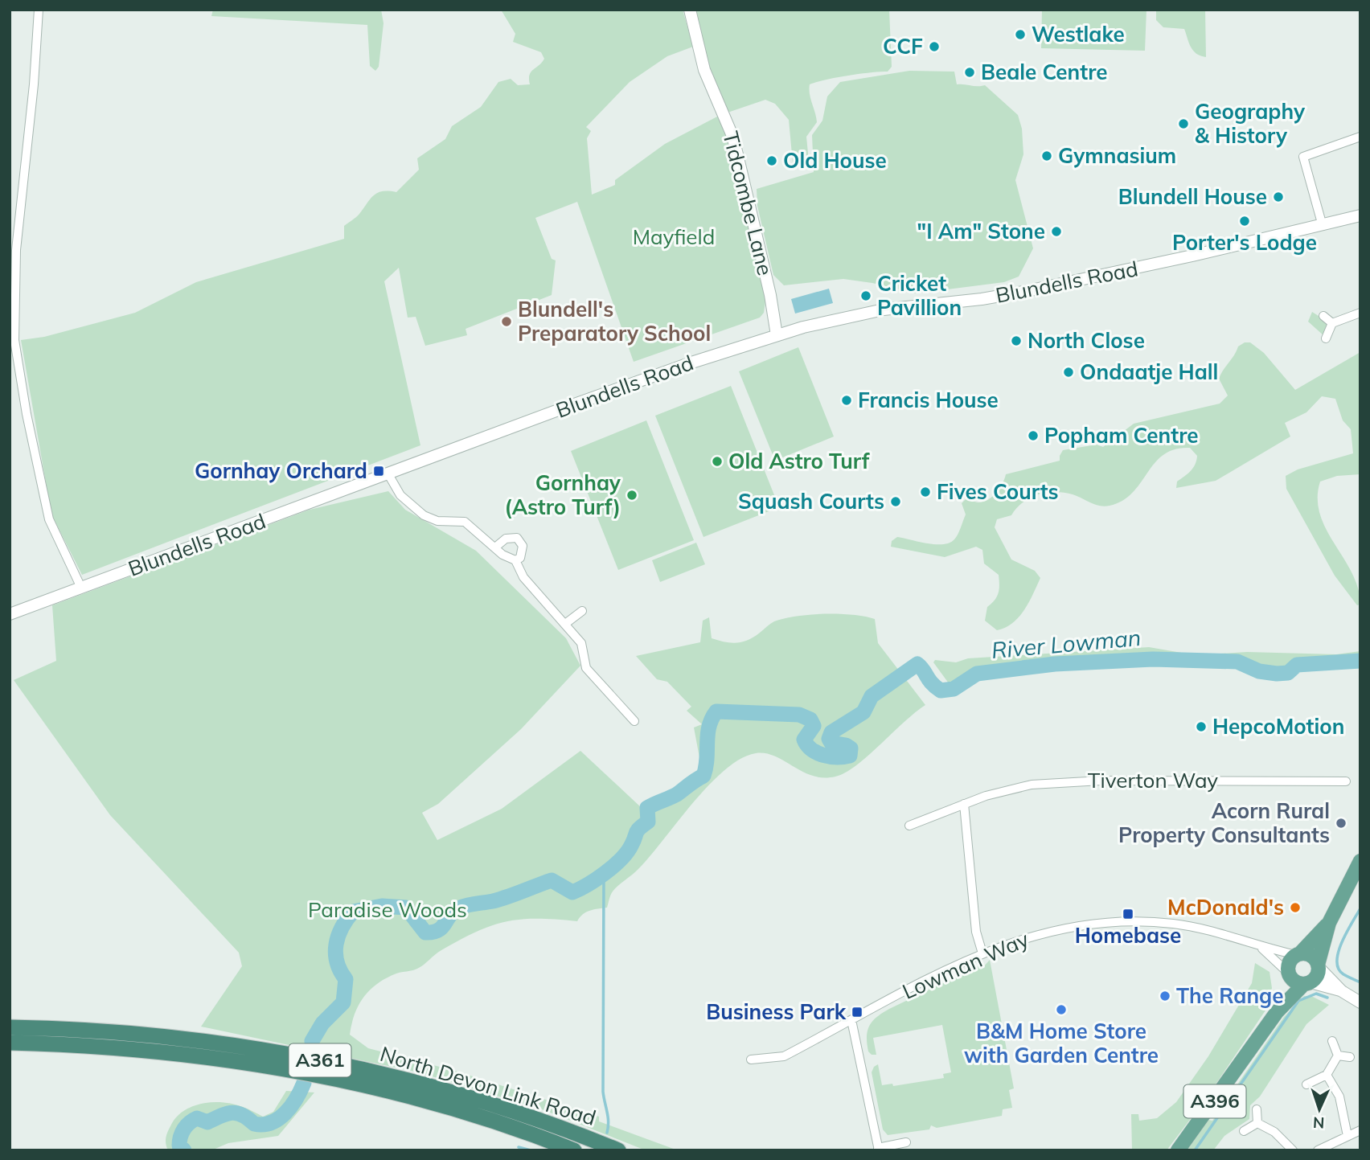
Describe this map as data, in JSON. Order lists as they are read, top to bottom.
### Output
{
  "streets": {
    "highway": ["A361", "North Devon Link Road"],
    "main road": ["A396"],
    "street": [
      "Tidcombe Lane",
      "Blundells Road",
      "Tiverton Way",
      "Lowman Way"
    ]
  },
  "crossings": [
    ["Tidcombe Lane", "Blundells Road"],
    ["Lowman Way", "A396"]
  ],
  "water": ["River Lowman"],
  "parks": ["Mayfield", "Paradise Woods"],
  "places": {
    "other": [
      "Westlake",
      "CCF",
      "Beale Centre",
      "Geography & History",
      "Gymnasium",
      "Old House",
      "Blundell House",
      "Porter's Lodge",
      "\"I Am\" Stone",
      "Cricket Pavillion",
      "Blundell's Preparatory School",
      "North Close",
      "Ondaatje Hall",
      "Francis House",
      "Popham Centre",
      "Old Astro Turf",
      "Fives Courts",
      "Gornhay (Astro Turf)",
      "Squash Courts",
      "HepcoMotion",
      "Acorn Rural Property Consultants",
      "McDonald's",
      "The Range",
      "B&M Home Store with Garden Centre"
    ],
    "transit": ["Gornhay Orchard", "Homebase", "Business Park"]
  },
  "north": "bottom"
}
